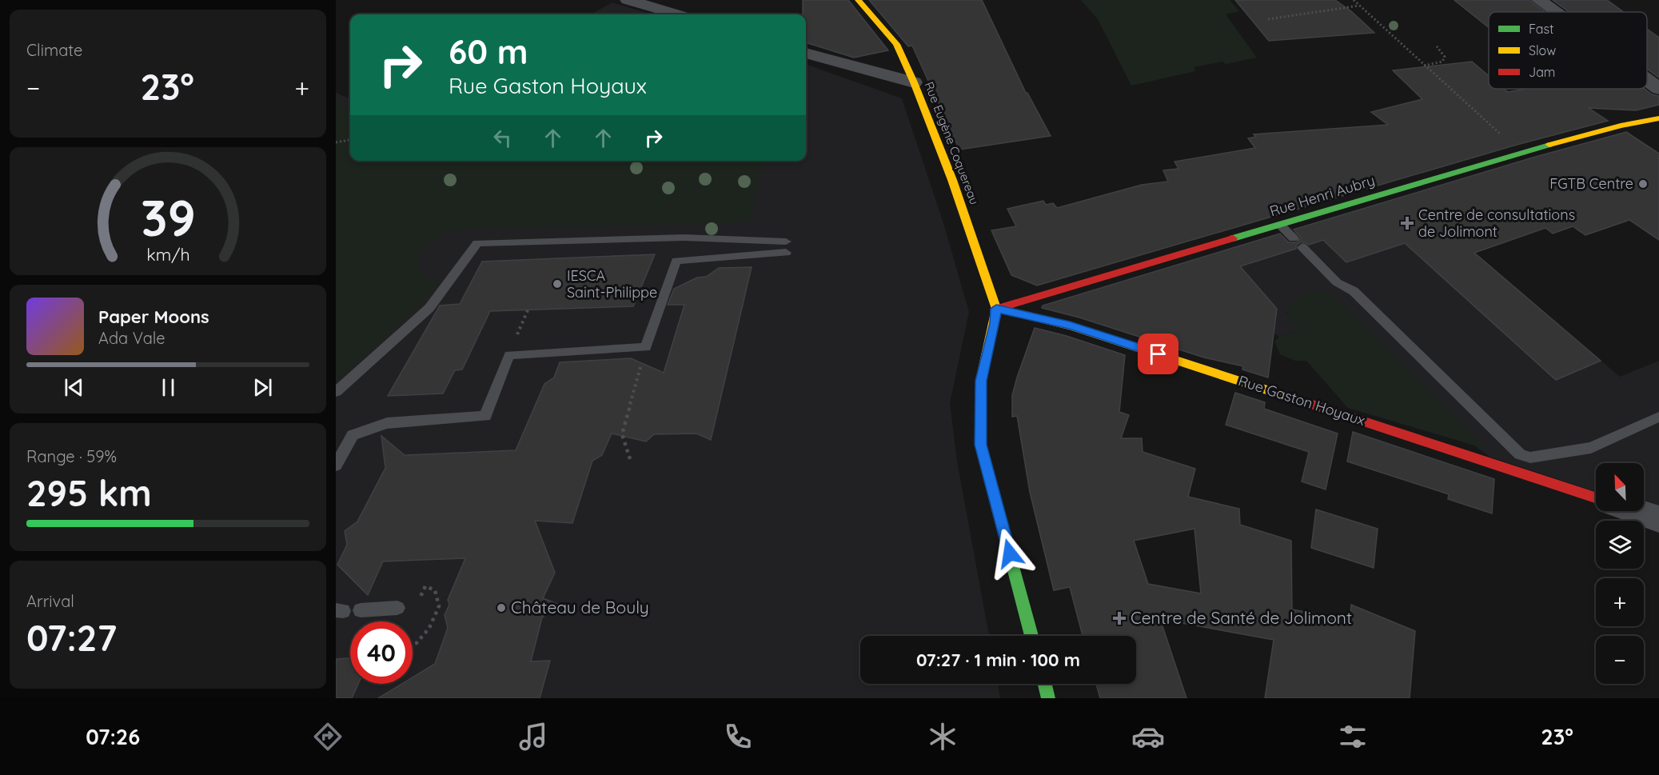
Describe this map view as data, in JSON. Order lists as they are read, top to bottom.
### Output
{
  "streets": {
    "street": ["Rue Eugène Coquereau", "Rue Henri Aubry", "Rue Gaston Hoyaux"]
  },
  "crossings": [
    ["Rue Eugène Coquereau", "Rue Henri Aubry"],
    ["Rue Eugène Coquereau", "Rue Gaston Hoyaux"],
    ["Rue Henri Aubry", "Rue Gaston Hoyaux"]
  ],
  "places": {
    "other": ["FGTB Centre", "IESCA Saint-Philippe", "Château de Bouly"],
    "health": ["Centre de consultations de Jolimont", "Centre de Santé de Jolimont"]
  },
  "legend": ["Fast", "Slow", "Jam"],
  "north": "top left",
  "page": {
    "tile": [
      "Climate",
      ["Range · 59%", "295 km"],
      ["Arrival", "07:27"]
    ],
    "turn": ["60 m", "Rue Gaston Hoyaux"],
    "heat": ["−", "23°", "+"],
    "song": ["Paper Moons", "Ada Vale"],
    "map_buttons": ["+", "−"],
    "limit": "40",
    "trip": "07:27 · 1 min · 100 m",
    "tabs": ["07:26", "23°"],
    "gauge": ["39", "km/h"]
  }
}
